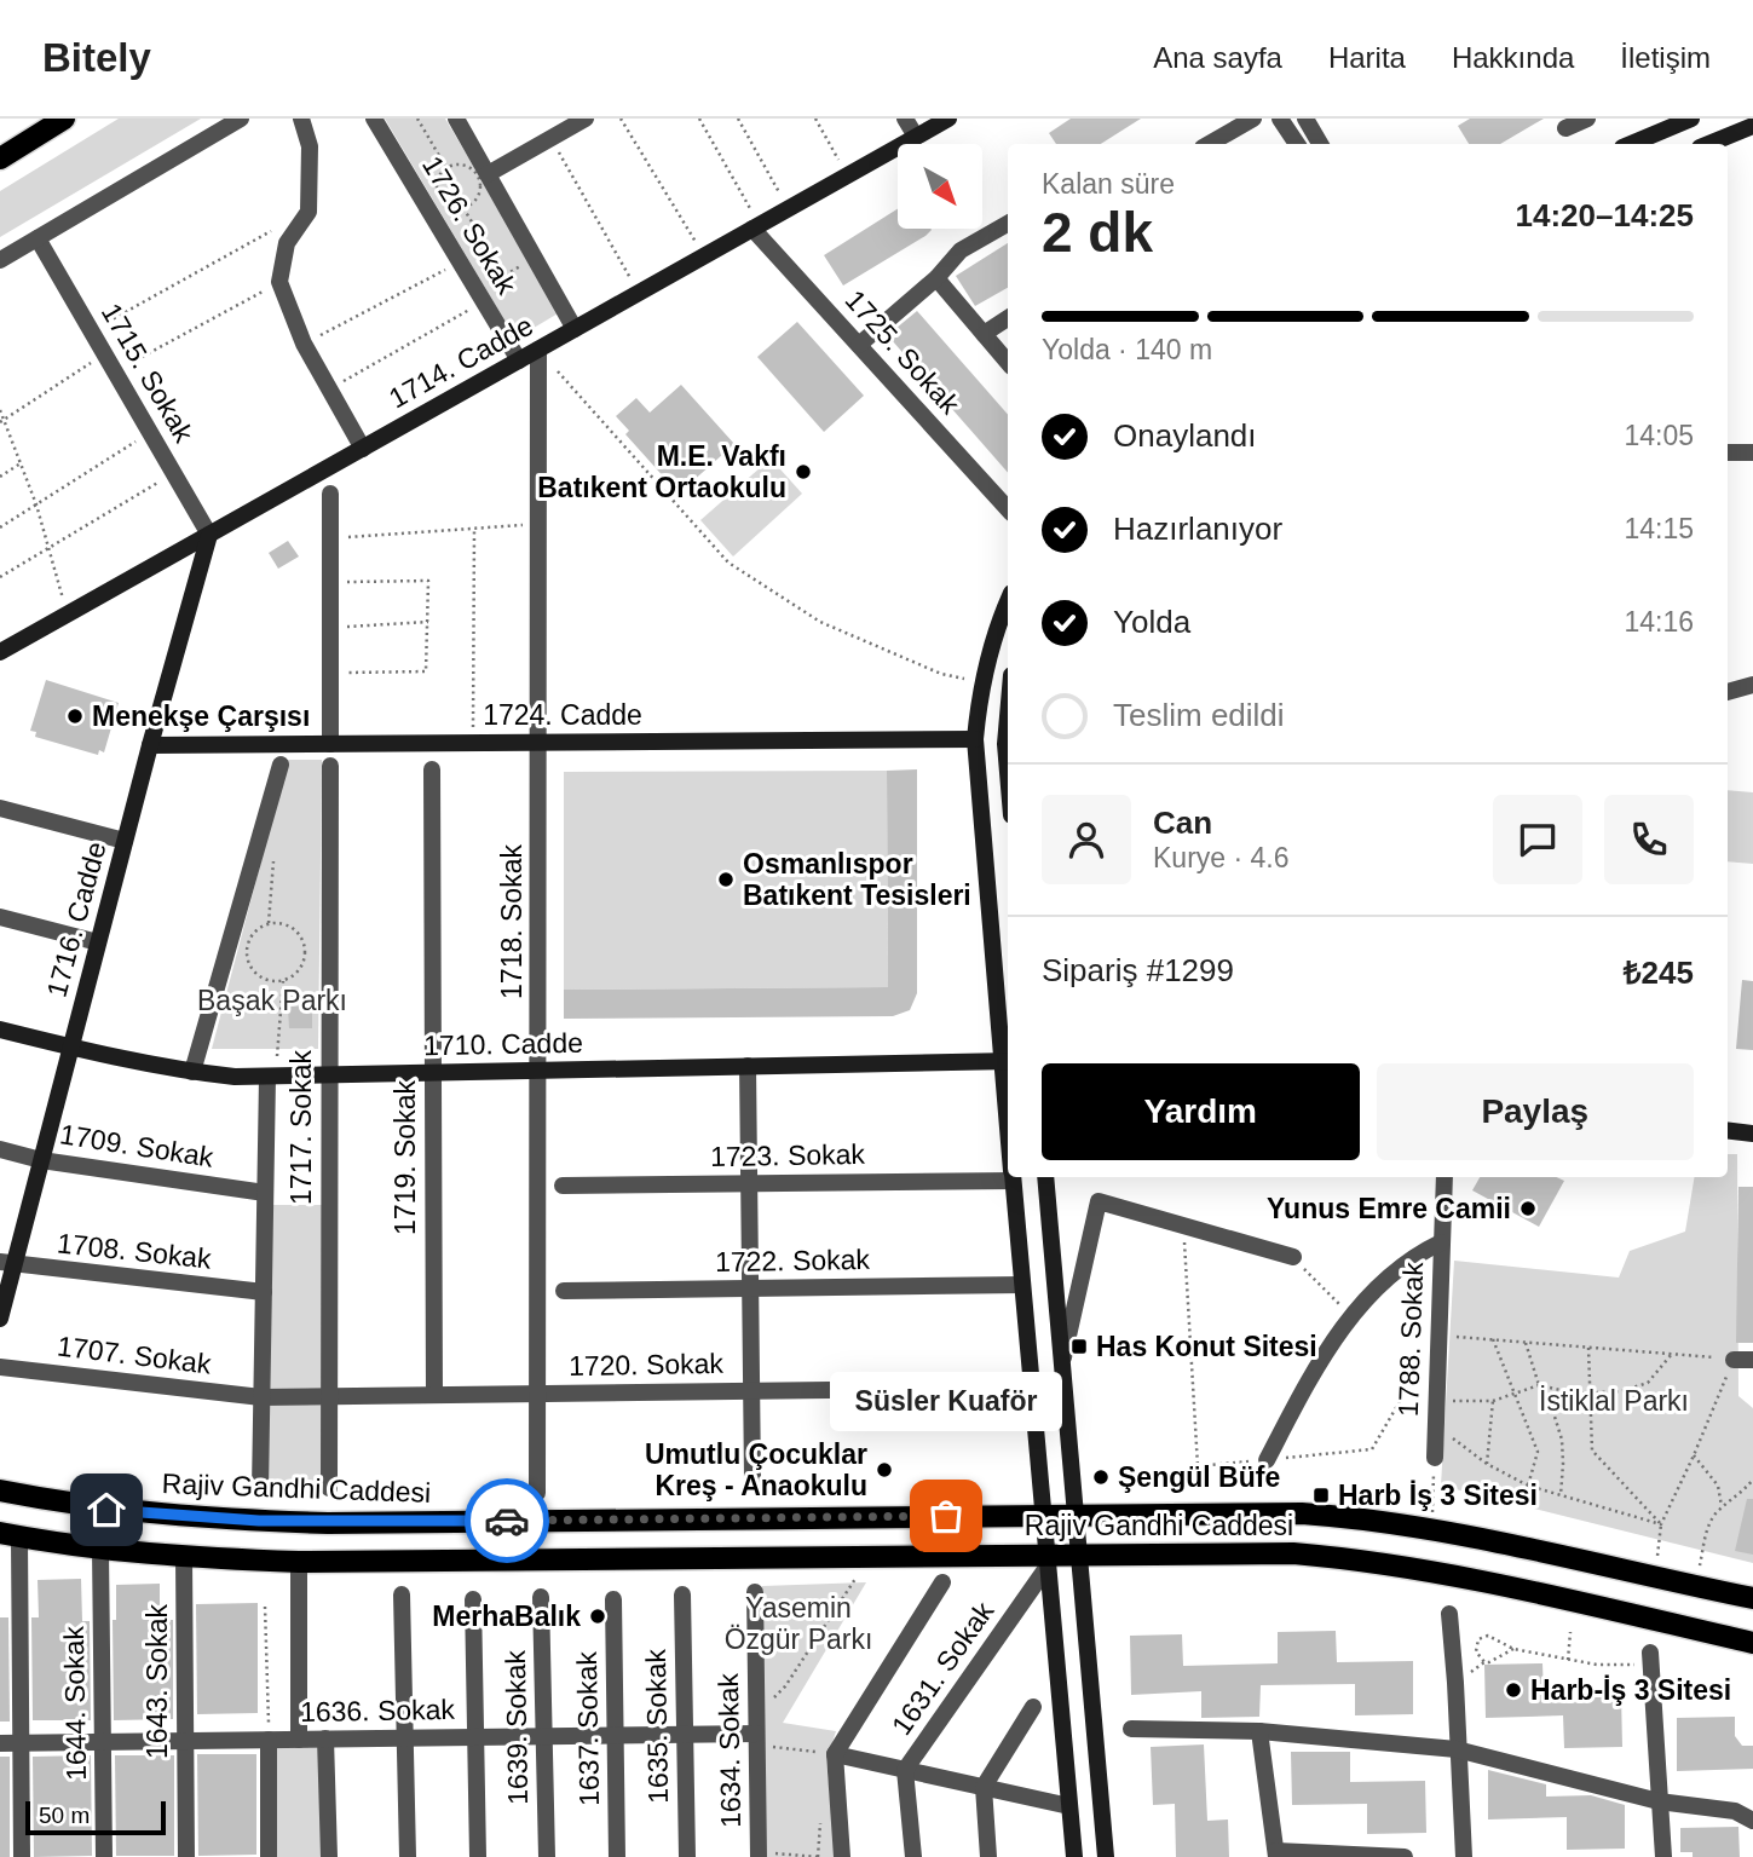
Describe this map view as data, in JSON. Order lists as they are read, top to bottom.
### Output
{
  "streets": {
    "main road": ["Rajiv Gandhi Caddesi"],
    "street": [
      "1726. Sokak",
      "1725. Sokak",
      "1714. Cadde",
      "1715. Sokak",
      "1724. Cadde",
      "1716. Cadde",
      "1718. Sokak",
      "1710. Cadde",
      "1717. Sokak",
      "1709. Sokak",
      "1723. Sokak",
      "1719. Sokak",
      "1708. Sokak",
      "1722. Sokak",
      "1788. Sokak",
      "1707. Sokak",
      "1720. Sokak",
      "1631. Sokak",
      "1643. Sokak",
      "1644. Sokak",
      "1636. Sokak",
      "1635. Sokak",
      "1639. Sokak",
      "1637. Sokak",
      "1634. Sokak"
    ]
  },
  "crossings": [
    ["1726. Sokak", "1714. Cadde"],
    ["1725. Sokak", "1714. Cadde"],
    ["1714. Cadde", "1715. Sokak"],
    ["1714. Cadde", "1716. Cadde"],
    ["1714. Cadde", "1718. Sokak"],
    ["1715. Sokak", "1716. Cadde"],
    ["1724. Cadde", "1716. Cadde"],
    ["1724. Cadde", "1718. Sokak"],
    ["1716. Cadde", "1710. Cadde"],
    ["1716. Cadde", "1709. Sokak"],
    ["1716. Cadde", "1708. Sokak"],
    ["1718. Sokak", "1710. Cadde"],
    ["1718. Sokak", "1720. Sokak"],
    ["1710. Cadde", "1717. Sokak"],
    ["1710. Cadde", "1719. Sokak"],
    ["1717. Sokak", "1709. Sokak"],
    ["1717. Sokak", "1708. Sokak"],
    ["1717. Sokak", "1707. Sokak"],
    ["1717. Sokak", "1720. Sokak"],
    ["1719. Sokak", "1720. Sokak"],
    ["1707. Sokak", "1720. Sokak"],
    ["Rajiv Gandhi Caddesi", "1631. Sokak"],
    ["Rajiv Gandhi Caddesi", "1643. Sokak"],
    ["Rajiv Gandhi Caddesi", "1644. Sokak"],
    ["1643. Sokak", "1636. Sokak"],
    ["1644. Sokak", "1636. Sokak"],
    ["1636. Sokak", "1635. Sokak"],
    ["1636. Sokak", "1639. Sokak"],
    ["1636. Sokak", "1637. Sokak"],
    ["1636. Sokak", "1634. Sokak"]
  ],
  "parks": ["Başak Parkı", "İstiklal Parkı", "Yasemin Özgür Parkı"],
  "places": {
    "other": [
      "M.E. Vakfı Batıkent Ortaokulu",
      "Menekşe Çarşısı",
      "Osmanlıspor Batıkent Tesisleri",
      "Yunus Emre Camii",
      "Umutlu Çocuklar Kreş - Anaokulu",
      "Şengül Büfe",
      "Süsler Kuaför",
      "MerhaBalık",
      "Harb-İş 3 Sitesi"
    ],
    "transit": ["Has Konut Sitesi", "Harb İş 3 Sitesi"]
  },
  "scale_bar": "50 m",
  "north": "bottom right",
  "page": {
    "header": "Bitely",
    "nav": [
      "Ana sayfa",
      "Harita",
      "Hakkında",
      "İletişim"
    ],
    "heading": ["2 dk", "Kalan süre", "14:20–14:25"],
    "panel": [
      "Can",
      "Kurye · 4.6",
      "Sipariş #1299",
      "₺245"
    ],
    "bar": "Yolda · 140 m",
    "list": [
      ["Onaylandı", "14:05"],
      ["Hazırlanıyor", "14:15"],
      ["Yolda", "14:16"],
      "Teslim edildi"
    ],
    "buttons": ["Yardım", "Paylaş"],
    "bubble": "Süsler Kuaför",
    "scale": "50 m"
  }
}
